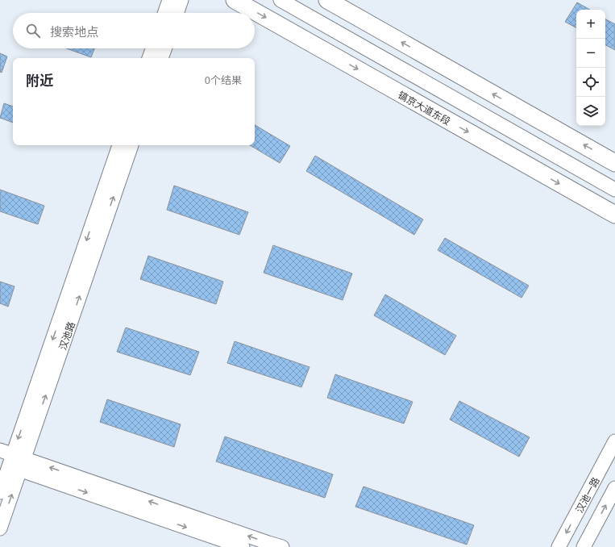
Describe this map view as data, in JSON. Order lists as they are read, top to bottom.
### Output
{
  "streets": {
    "main road": ["镐京大道东段"],
    "street": ["汉池路", "汉池一路"]
  },
  "page": {
    "map_buttons": ["+", "−"],
    "search": "搜索地点",
    "heading": ["附近", "0个结果"]
  }
}
